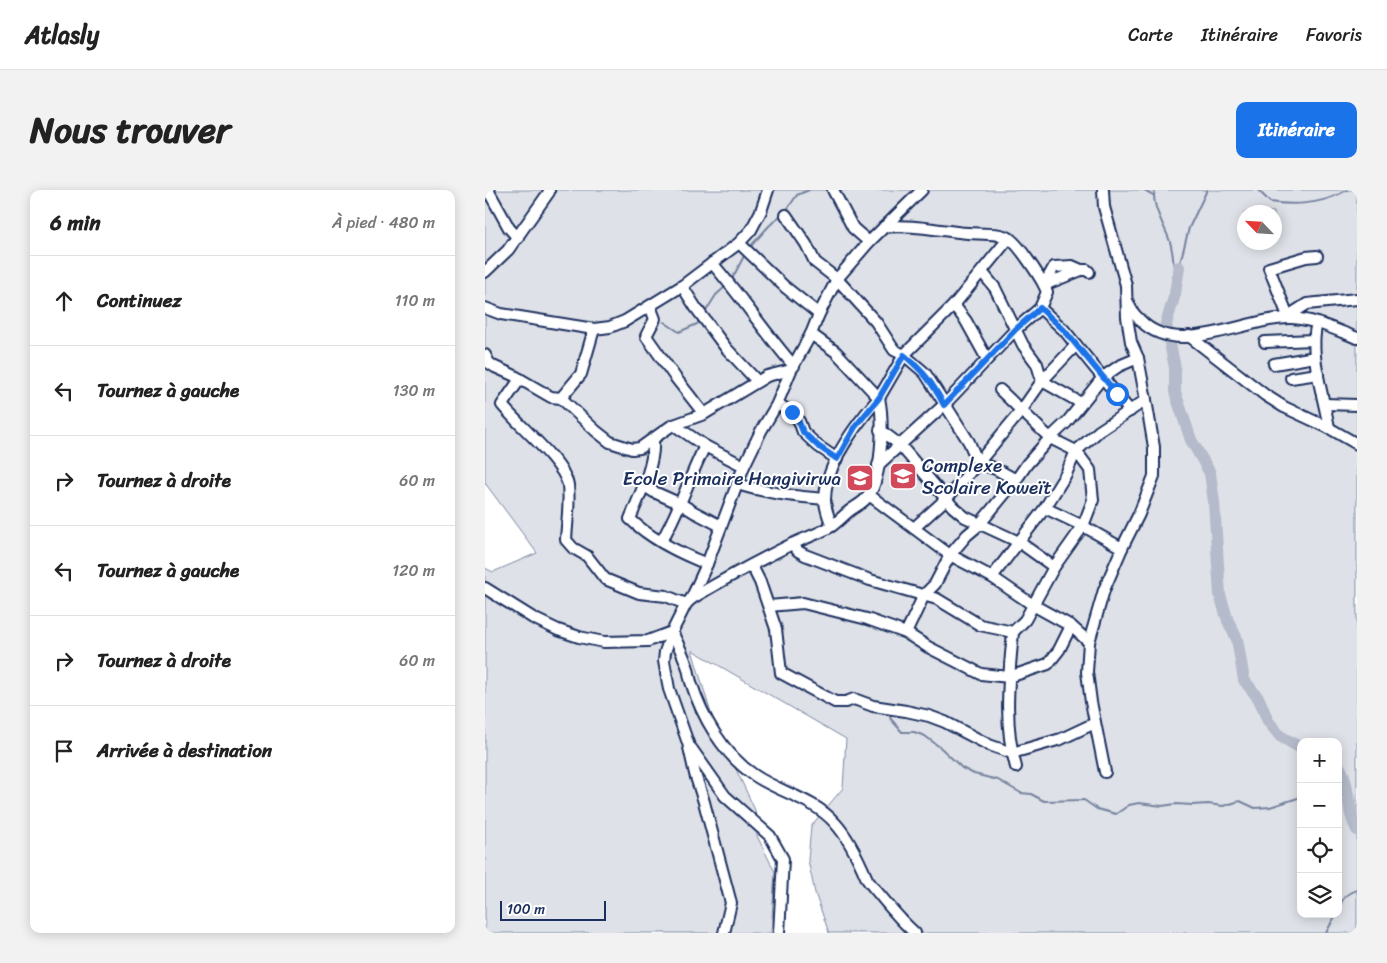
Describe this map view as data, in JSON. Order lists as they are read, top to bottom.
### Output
{
  "places": {
    "school or university": ["Complexe Scolaire Koweït", "Ecole Primaire Hangivirwa"]
  },
  "scale_bar": "100 m",
  "north": "top left",
  "page": {
    "header": "Atlasly",
    "nav": ["Carte", "Itinéraire", "Favoris"],
    "title": "Nous trouver",
    "buttons": "Itinéraire",
    "heading": ["6 min", "À pied · 480 m"],
    "list": [
      ["Continuez", "110 m"],
      ["Tournez à gauche", "130 m"],
      ["Tournez à droite", "60 m"],
      ["Tournez à gauche", "120 m"],
      ["Tournez à droite", "60 m"],
      "Arrivée à destination"
    ],
    "map_buttons": ["+", "−"],
    "scale": "100 m"
  }
}
